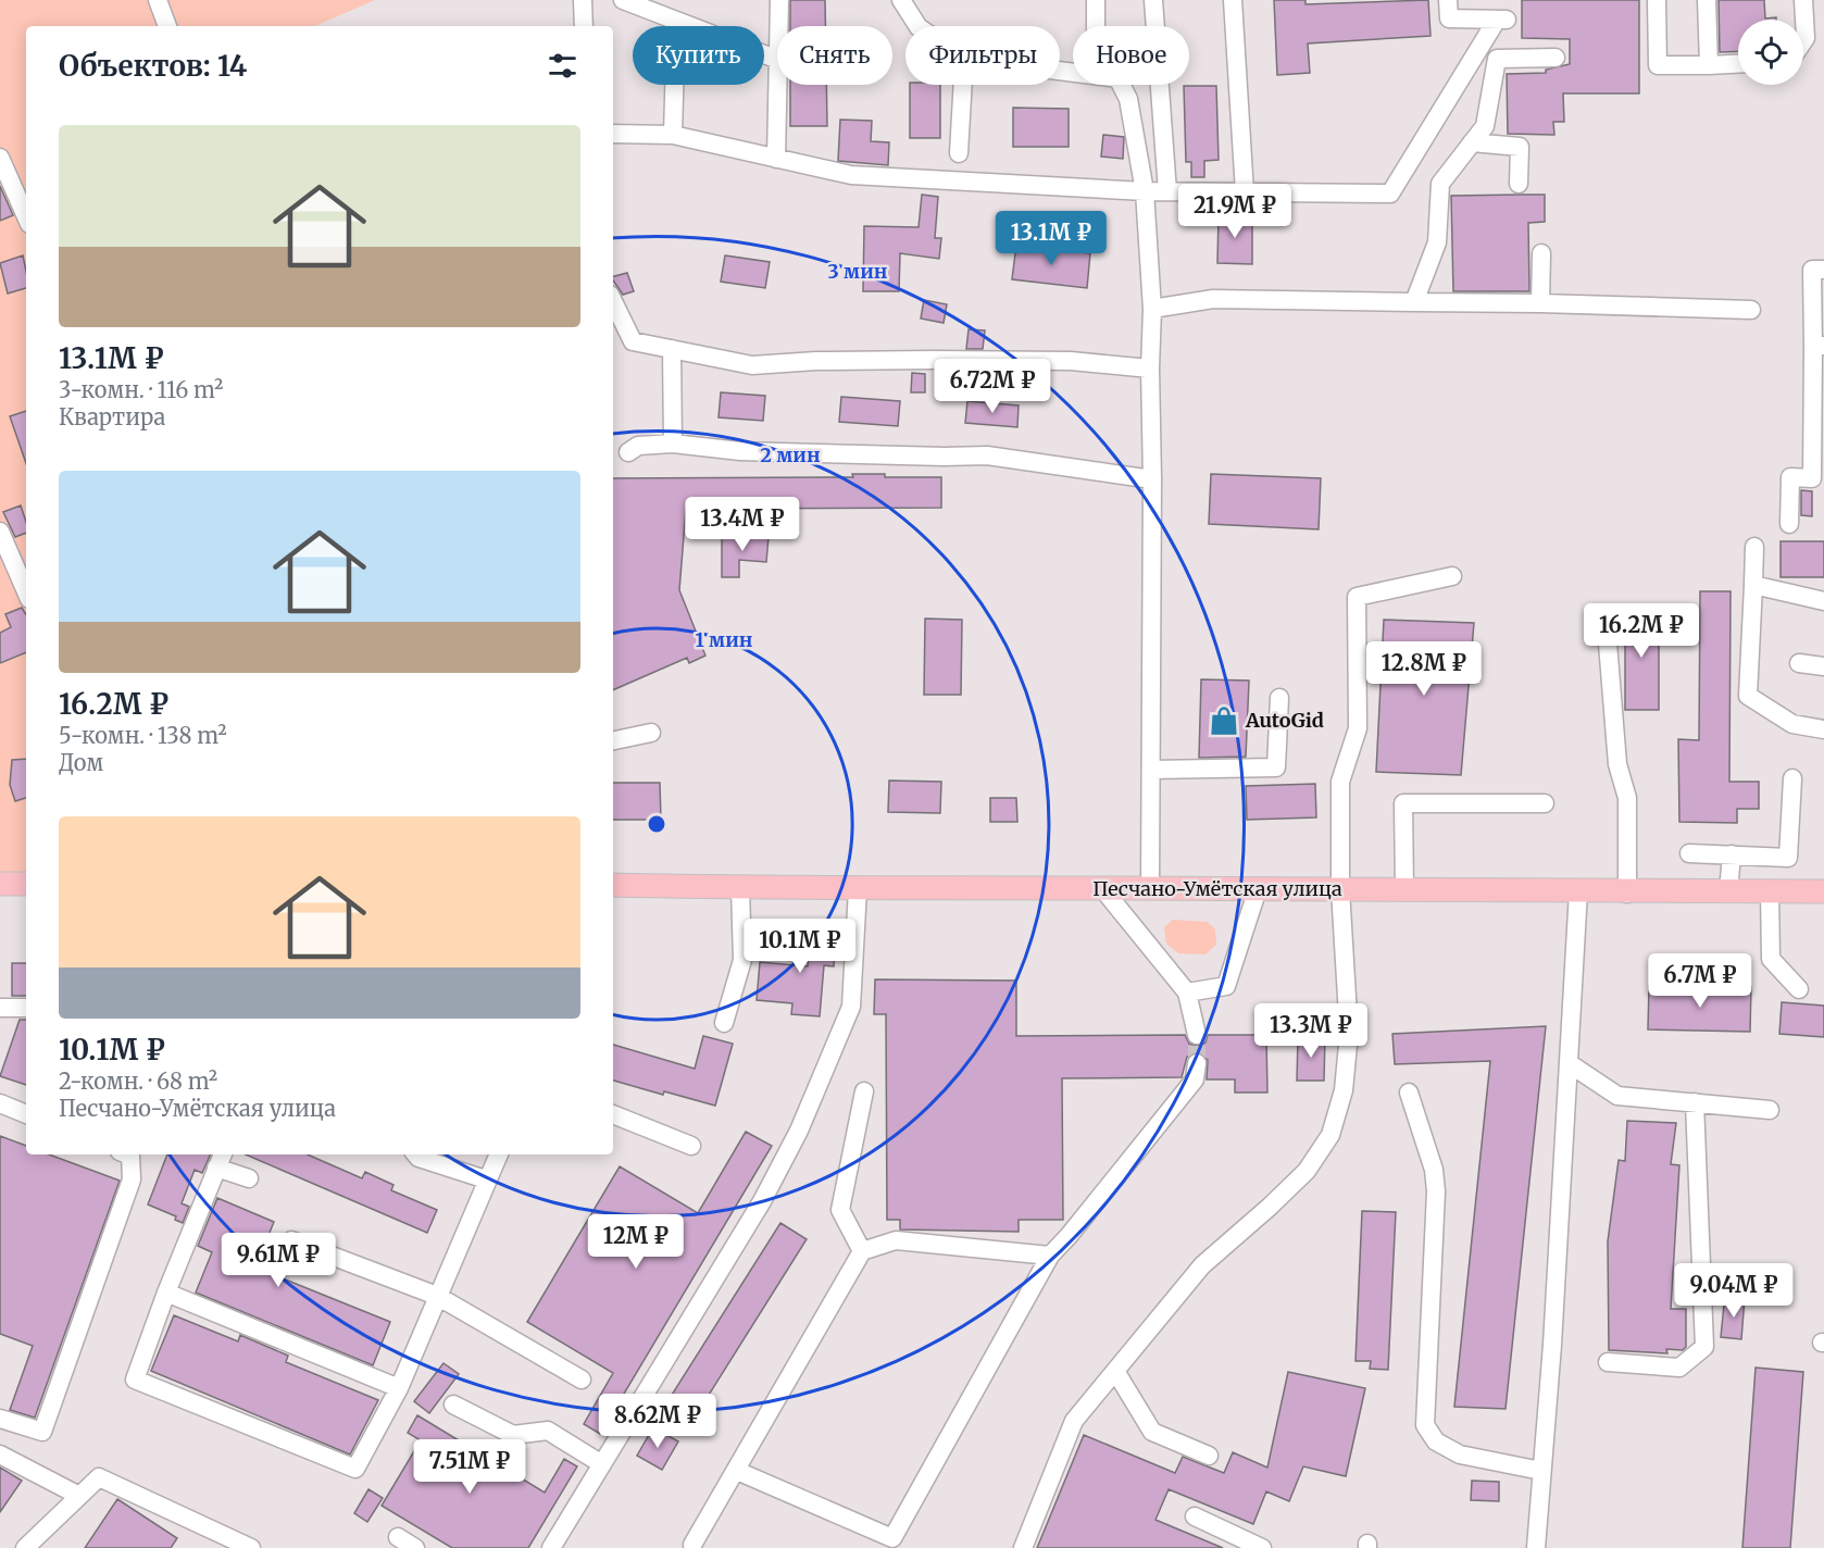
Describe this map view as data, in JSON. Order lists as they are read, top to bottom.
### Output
{
  "streets": {
    "main road": ["Песчано-Умётская улица"]
  },
  "places": {
    "shop": ["AutoGid"]
  },
  "page": {
    "chip": [
      "Купить",
      "Снять",
      "Фильтры",
      "Новое"
    ],
    "heading": "Объектов: 14",
    "list": [
      {
        "name": "13.1M ₽",
        "note": "3-комн. · 116 m² · Квартира"
      },
      {
        "name": "16.2M ₽",
        "note": "5-комн. · 138 m² · Дом"
      },
      {
        "name": "10.1M ₽",
        "note": "2-комн. · 68 m² · Песчано-Умётская улица"
      }
    ],
    "price": [
      "21.9M ₽",
      "13.1M ₽",
      "6.72M ₽",
      "13.4M ₽",
      "16.2M ₽",
      "12.8M ₽",
      "10.1M ₽",
      "6.7M ₽",
      "13.3M ₽",
      "12M ₽",
      "9.61M ₽",
      "9.04M ₽",
      "8.62M ₽",
      "7.51M ₽"
    ]
  },
  "rings": ["3 мин", "2 мин", "1 мин"]
}
